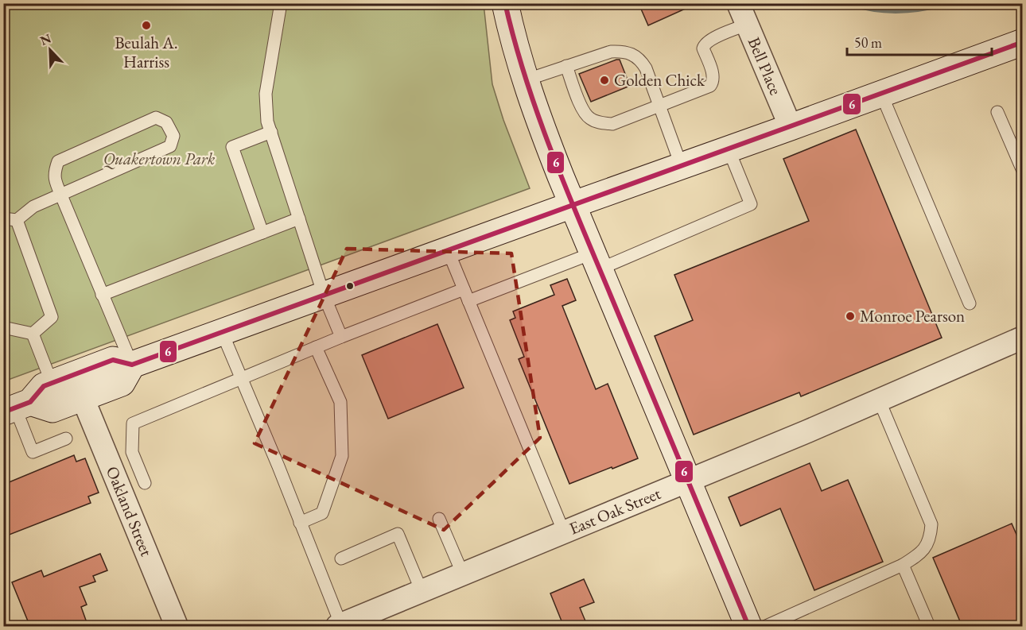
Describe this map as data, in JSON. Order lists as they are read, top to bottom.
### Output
{
  "streets": {
    "street": ["Bell Place", "East Oak Street", "Oakland Street"]
  },
  "parks": ["Quakertown Park"],
  "places": ["Beulah A. Harriss", "Golden Chick", "Monroe Pearson"],
  "lines": ["transit line 6"],
  "scale_bar": "50 m",
  "north": "top left"
}
